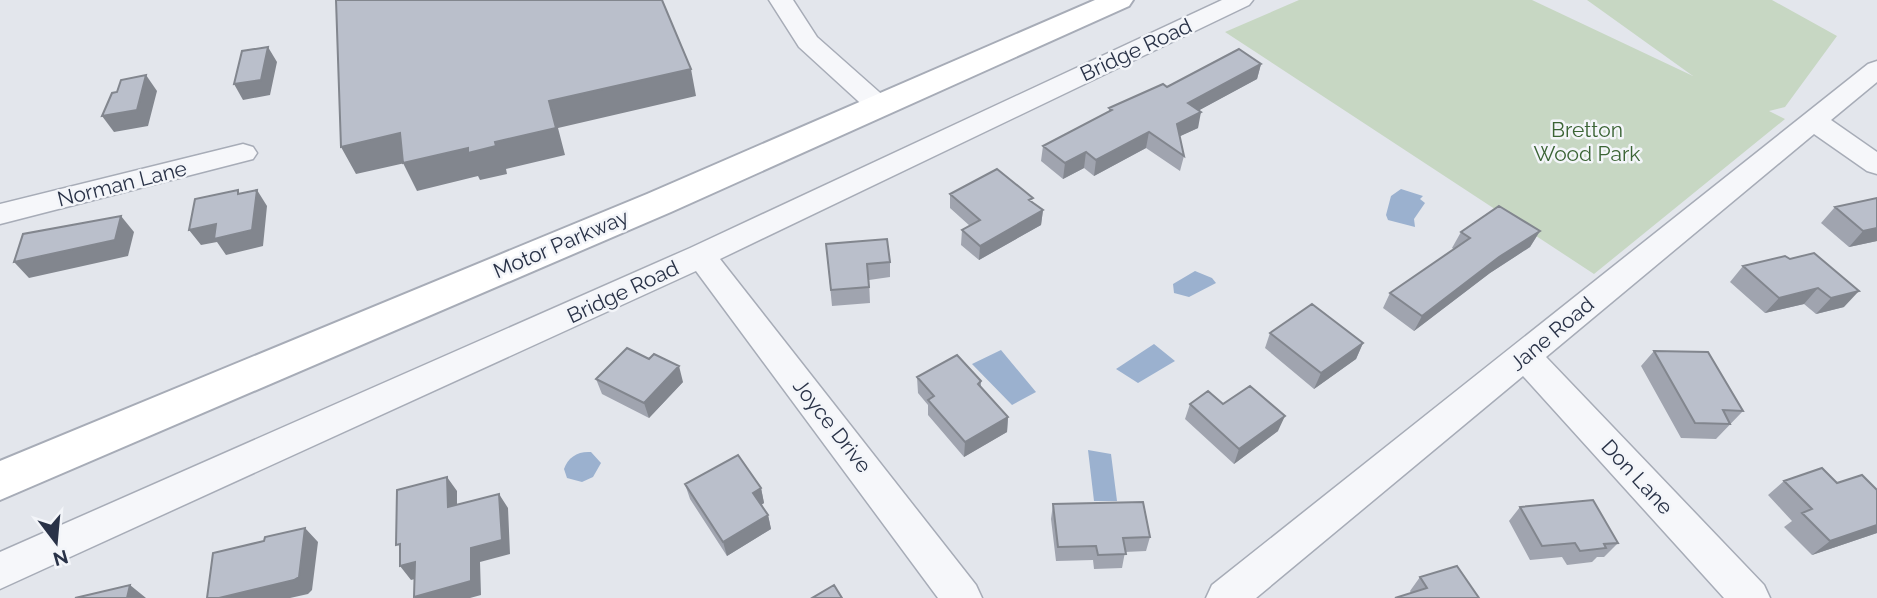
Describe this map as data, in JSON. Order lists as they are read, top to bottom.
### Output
{
  "streets": {
    "main road": ["Motor Parkway"],
    "street": [
      "Bridge Road",
      "Norman Lane",
      "Jane Road",
      "Joyce Drive",
      "Don Lane"
    ]
  },
  "crossings": [
    ["Bridge Road", "Joyce Drive"],
    ["Jane Road", "Don Lane"]
  ],
  "parks": ["Bretton Wood Park"],
  "north": "bottom"
}
